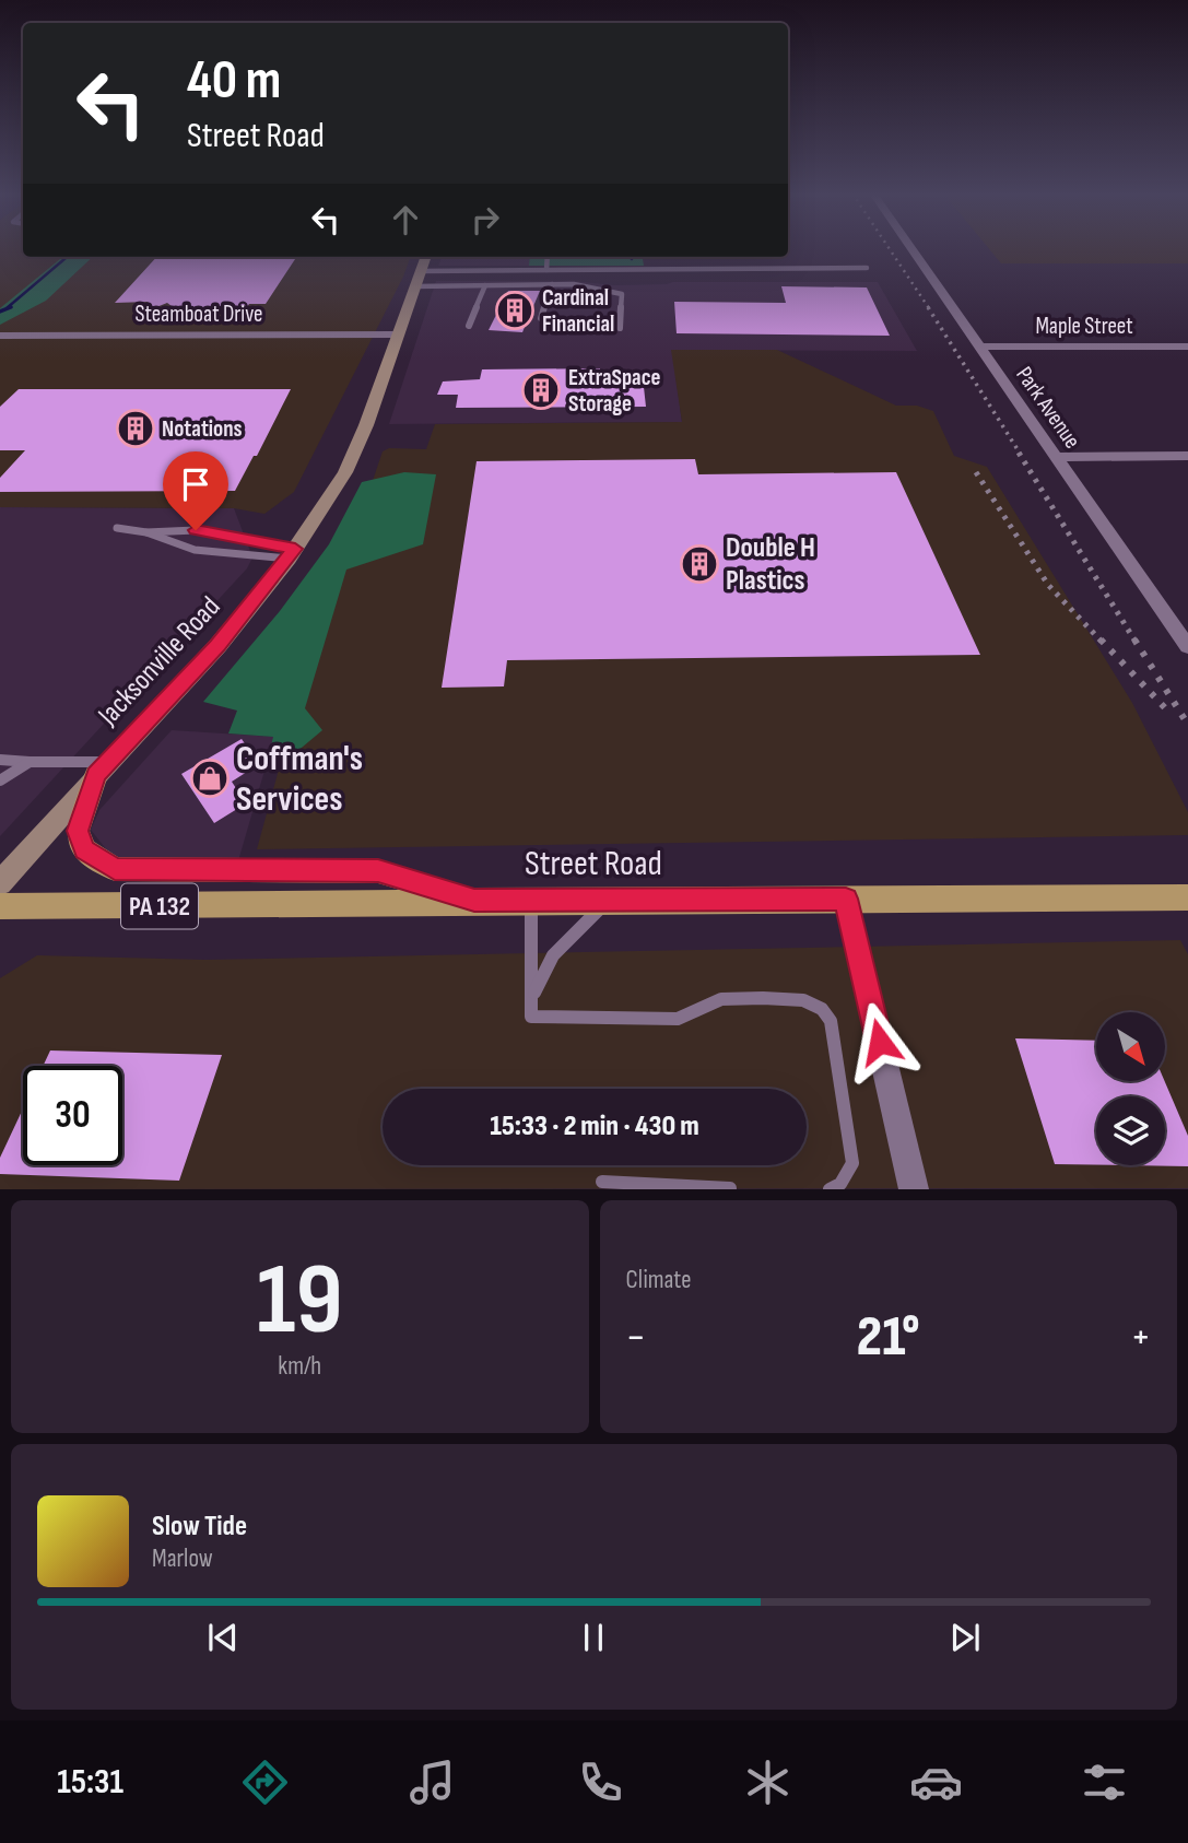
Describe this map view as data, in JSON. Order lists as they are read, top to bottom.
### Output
{
  "streets": {
    "main road": ["Jacksonville Road", "Street Road", "PA 132"],
    "street": ["Steamboat Drive", "Maple Street", "Park Avenue"]
  },
  "crossings": [
    ["Steamboat Drive", "Jacksonville Road"],
    ["Maple Street", "Park Avenue"]
  ],
  "places": {
    "building": [
      "Cardinal Financial",
      "ExtraSpace Storage",
      "Notations",
      "Double H Plastics"
    ],
    "shop": ["Coffman's Services"]
  },
  "north": "bottom right",
  "page": {
    "turn": ["40 m", "Street Road"],
    "limit": "30",
    "trip": "15:33 · 2 min · 430 m",
    "tile": [
      ["19", "km/h"],
      "Climate"
    ],
    "heat": ["−", "21°", "+"],
    "song": ["Slow Tide", "Marlow"],
    "tabs": "15:31"
  }
}
